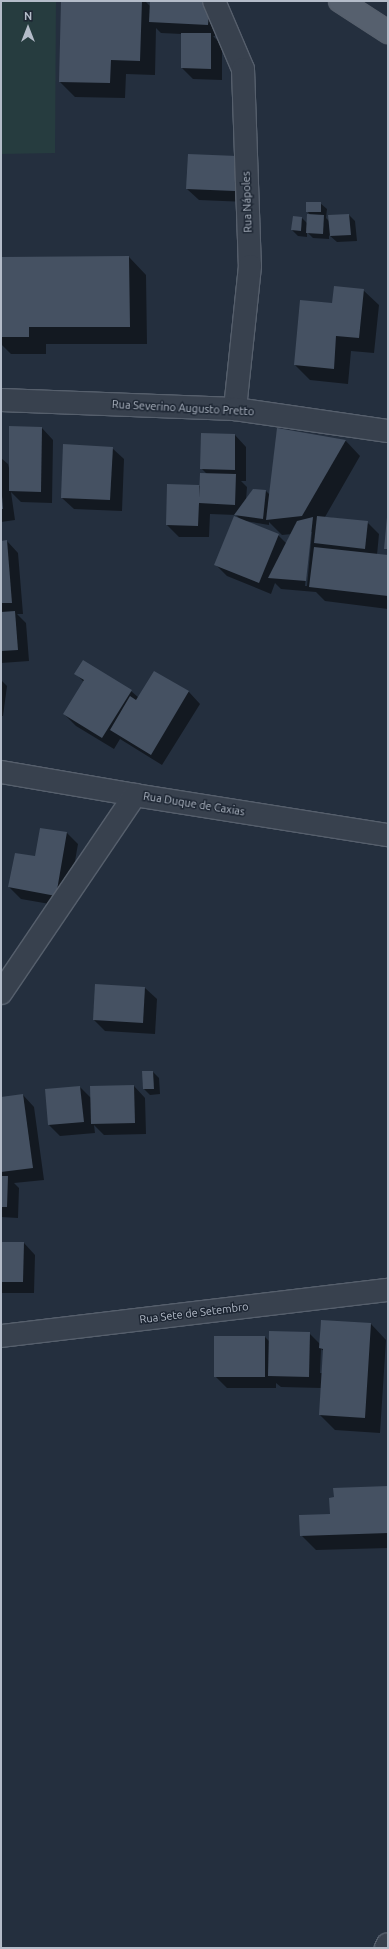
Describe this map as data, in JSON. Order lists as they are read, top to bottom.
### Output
{
  "streets": {
    "street": [
      "Rua Nápoles",
      "Rua Severino Augusto Pretto",
      "Rua Duque de Caxias",
      "Rua Sete de Setembro"
    ]
  },
  "crossings": [
    ["Rua Nápoles", "Rua Severino Augusto Pretto"]
  ],
  "north": "top"
}
